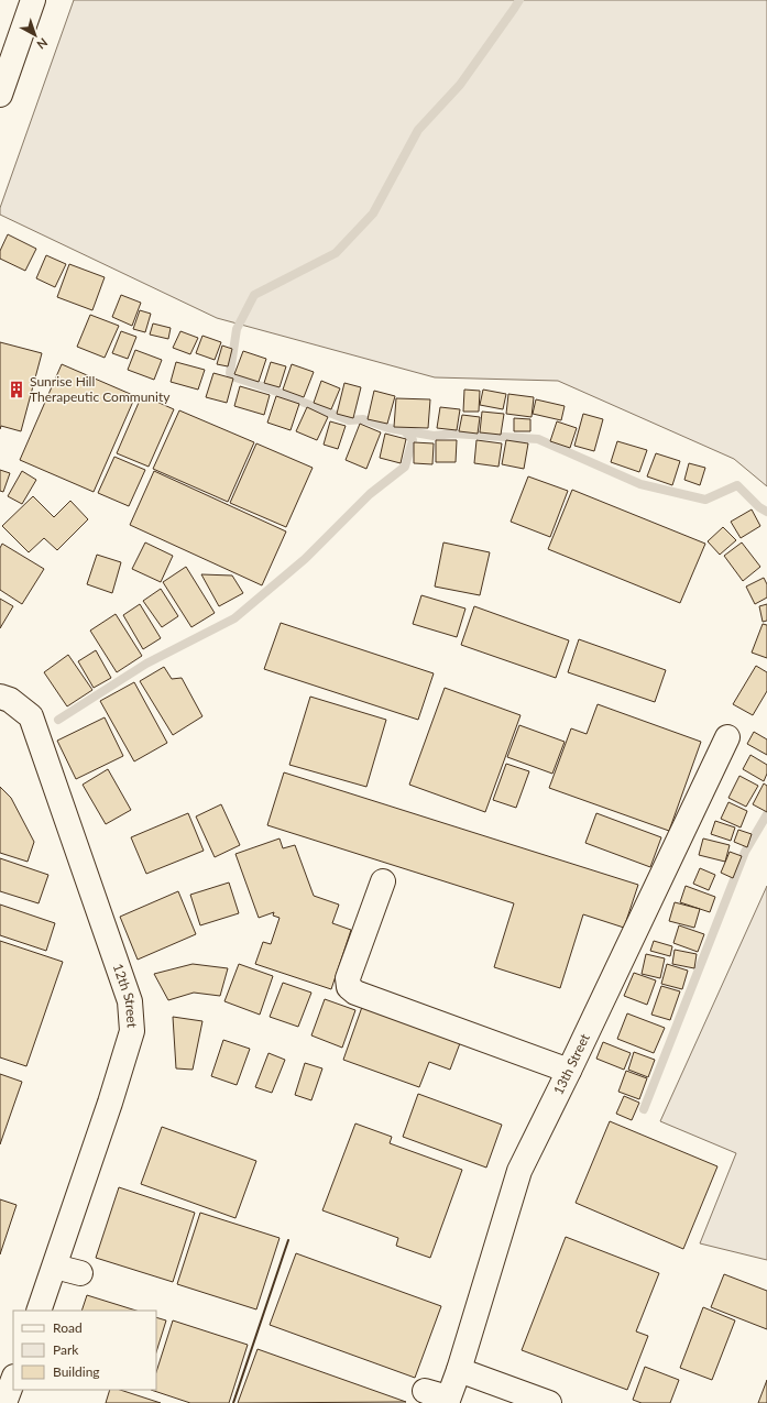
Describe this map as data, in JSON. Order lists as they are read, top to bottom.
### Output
{
  "streets": {
    "street": ["12th Street", "13th Street"]
  },
  "places": {
    "building": ["Sunrise Hill Therapeutic Community"]
  },
  "legend": ["Road", "Park", "Building"],
  "north": "bottom right"
}
